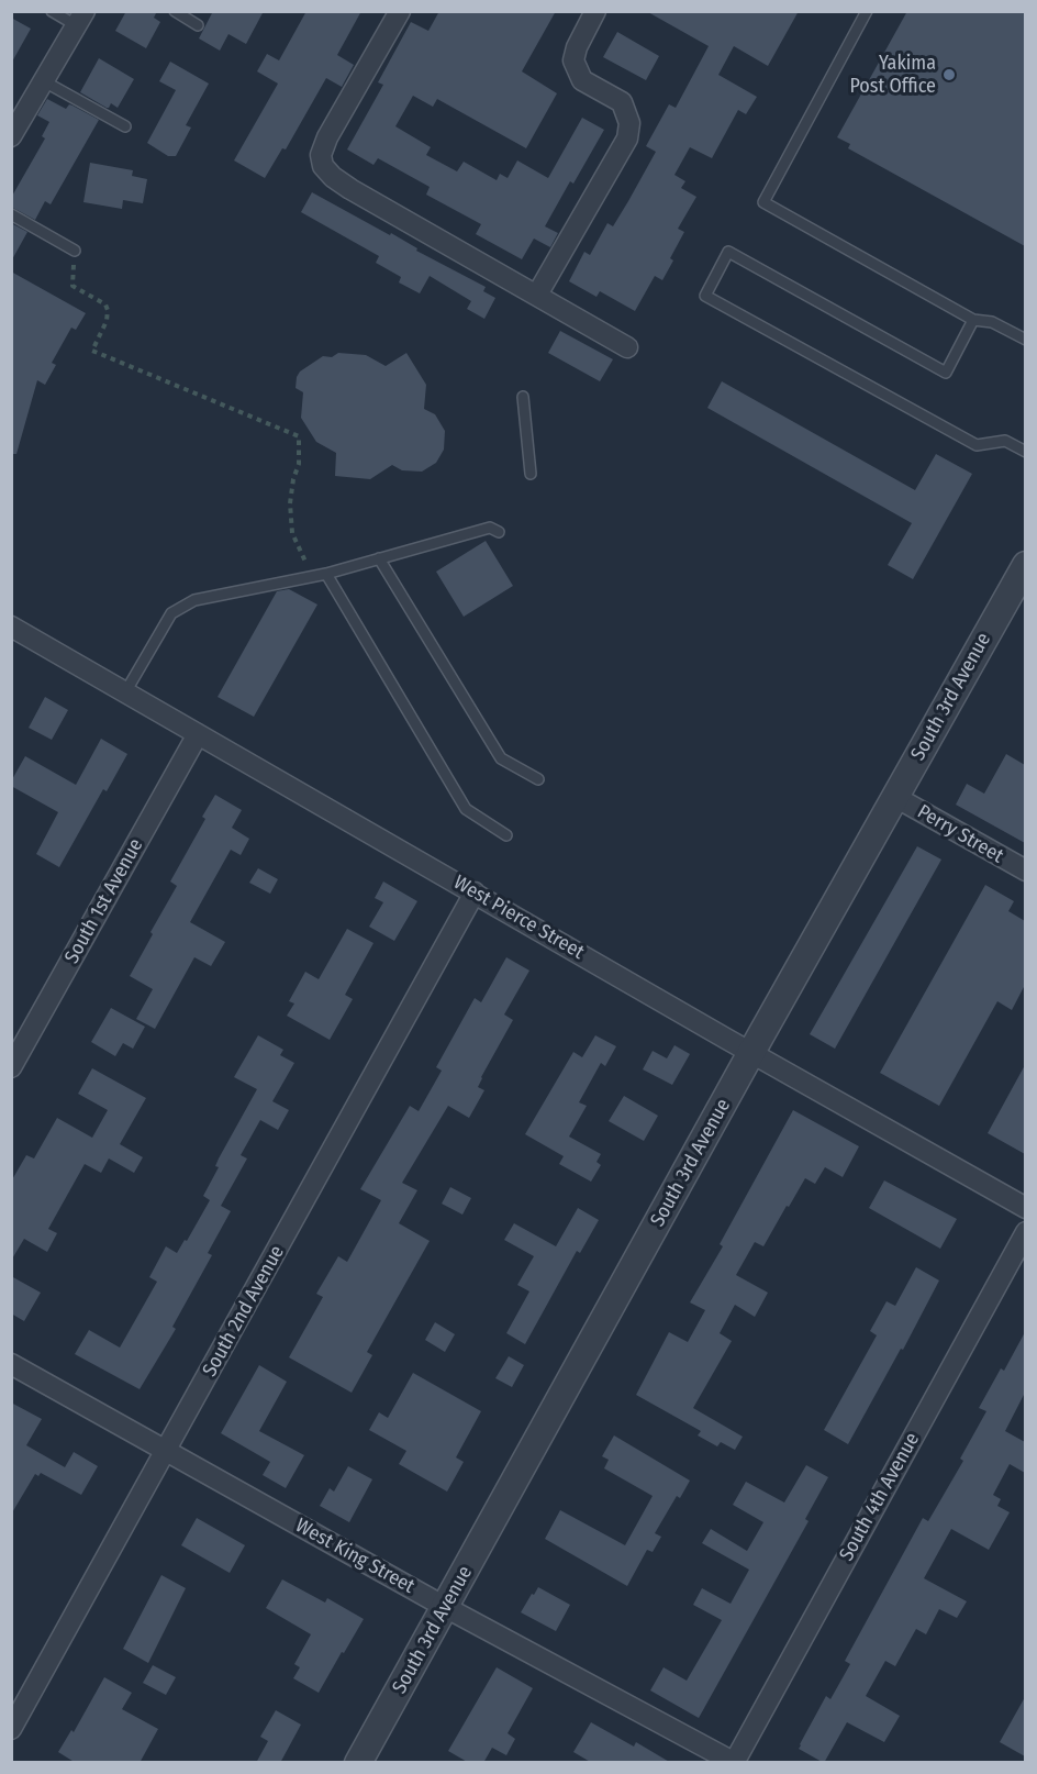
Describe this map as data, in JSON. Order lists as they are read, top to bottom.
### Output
{
  "streets": {
    "street": [
      "South 3rd Avenue",
      "Perry Street",
      "South 1st Avenue",
      "West Pierce Street",
      "South 2nd Avenue",
      "South 4th Avenue",
      "West King Street"
    ]
  },
  "crossings": [
    ["South 3rd Avenue", "Perry Street"],
    ["South 3rd Avenue", "West Pierce Street"],
    ["South 3rd Avenue", "West King Street"],
    ["South 1st Avenue", "West Pierce Street"],
    ["West Pierce Street", "South 2nd Avenue"],
    ["South 2nd Avenue", "West King Street"],
    ["South 4th Avenue", "West King Street"]
  ],
  "places": ["Yakima Post Office"]
}
